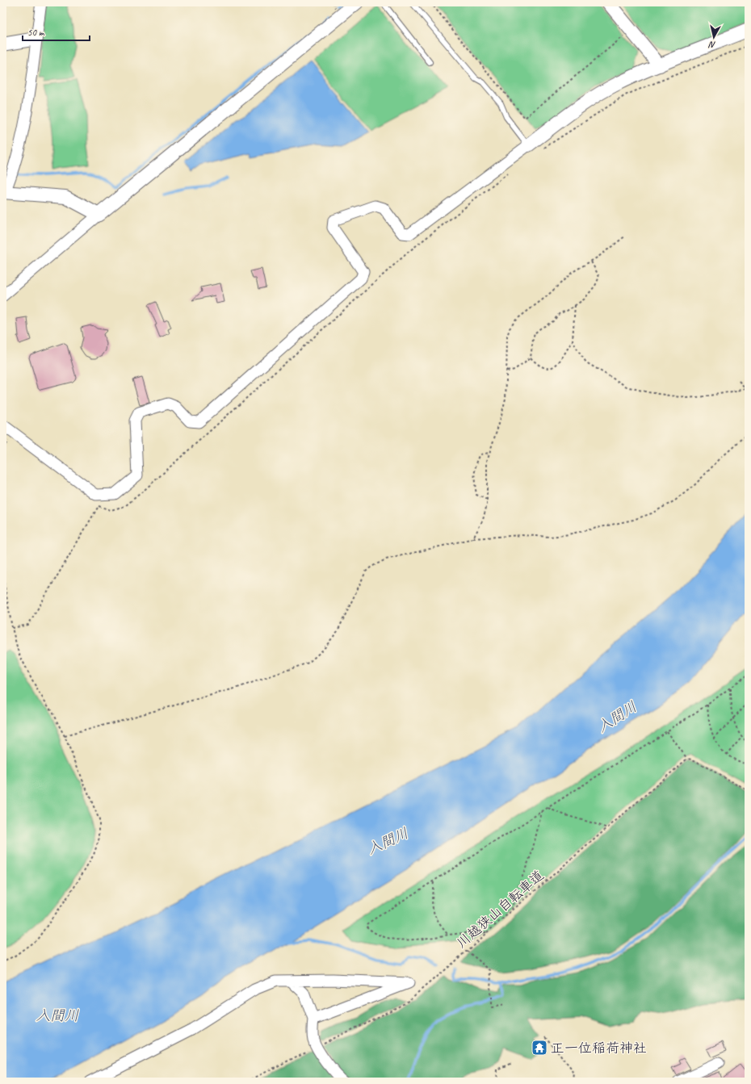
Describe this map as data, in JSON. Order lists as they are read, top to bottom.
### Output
{
  "streets": {
    "path": ["川越狭山自転車道"]
  },
  "water": ["入間川"],
  "places": {
    "temple": ["正一位稲荷神社"]
  },
  "scale_bar": "50 m",
  "north": "bottom"
}
